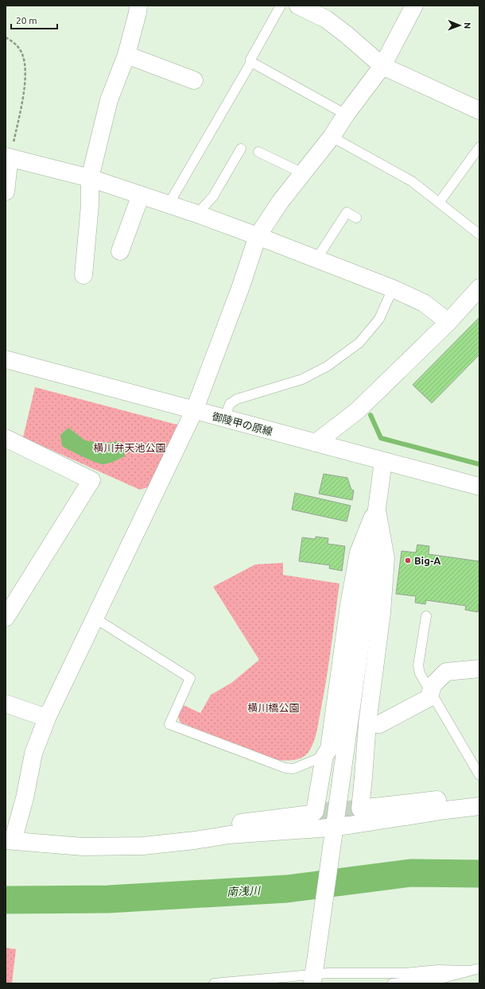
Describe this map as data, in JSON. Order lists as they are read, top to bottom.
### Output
{
  "streets": {
    "street": ["御陵甲の原線"]
  },
  "water": ["南浅川"],
  "parks": ["横川弁天池公園", "横川橋公園"],
  "places": ["Big-A"],
  "scale_bar": "20 m",
  "north": "right"
}
